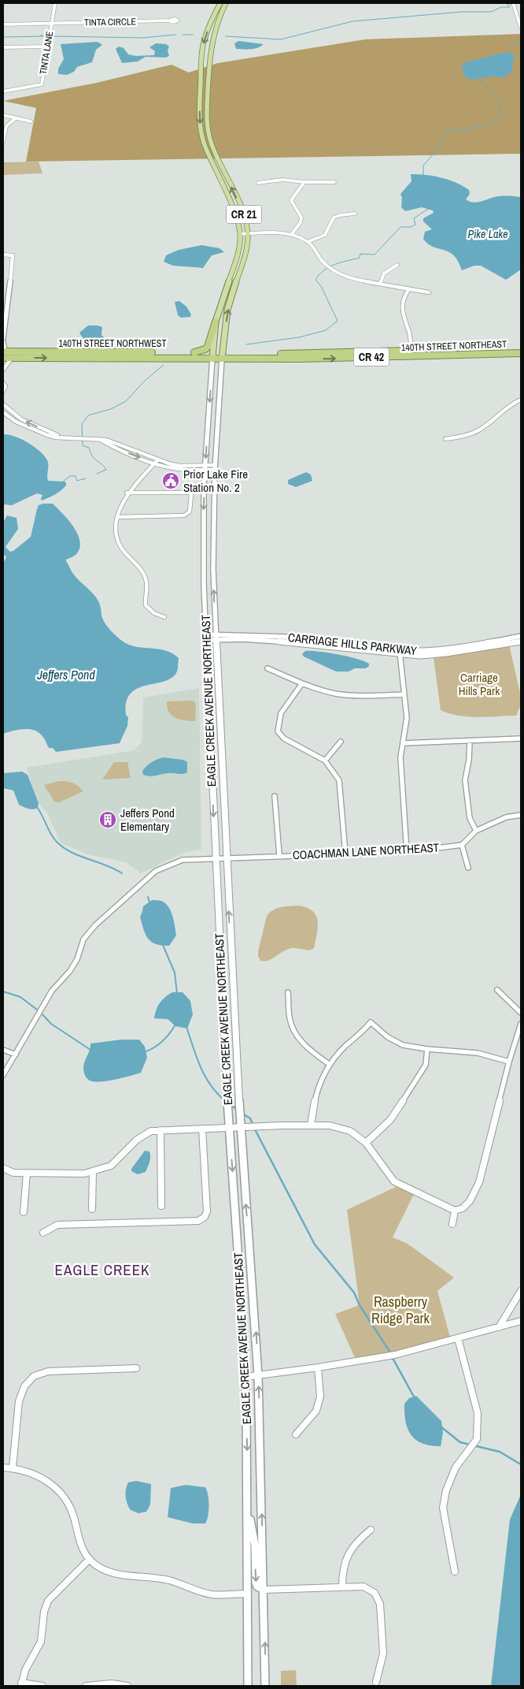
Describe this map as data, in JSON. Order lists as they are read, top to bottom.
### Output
{
  "streets": {
    "highway": ["140TH STREET NORTHWEST", "140TH STREET NORTHEAST", "CR 42"],
    "main road": ["CR 21", "EAGLE CREEK AVENUE NORTHEAST"],
    "street": [
      "TINTA CIRCLE",
      "TINTA LANE",
      "CARRIAGE HILLS PARKWAY",
      "COACHMAN LANE NORTHEAST"
    ]
  },
  "crossings": [
    ["TINTA CIRCLE", "TINTA LANE"],
    ["CR 21", "140TH STREET NORTHWEST"],
    ["CR 21", "140TH STREET NORTHEAST"],
    ["CR 21", "EAGLE CREEK AVENUE NORTHEAST"],
    ["140TH STREET NORTHWEST", "140TH STREET NORTHEAST"],
    ["140TH STREET NORTHWEST", "EAGLE CREEK AVENUE NORTHEAST"],
    ["140TH STREET NORTHEAST", "EAGLE CREEK AVENUE NORTHEAST"],
    ["CARRIAGE HILLS PARKWAY", "EAGLE CREEK AVENUE NORTHEAST"],
    ["EAGLE CREEK AVENUE NORTHEAST", "COACHMAN LANE NORTHEAST"]
  ],
  "districts": ["EAGLE CREEK"],
  "water": ["Pike Lake", "Jeffers Pond"],
  "parks": ["Carriage Hills Park", "Raspberry Ridge Park"],
  "places": {
    "public building": ["Prior Lake Fire Station No. 2"],
    "building": ["Jeffers Pond Elementary"]
  }
}
